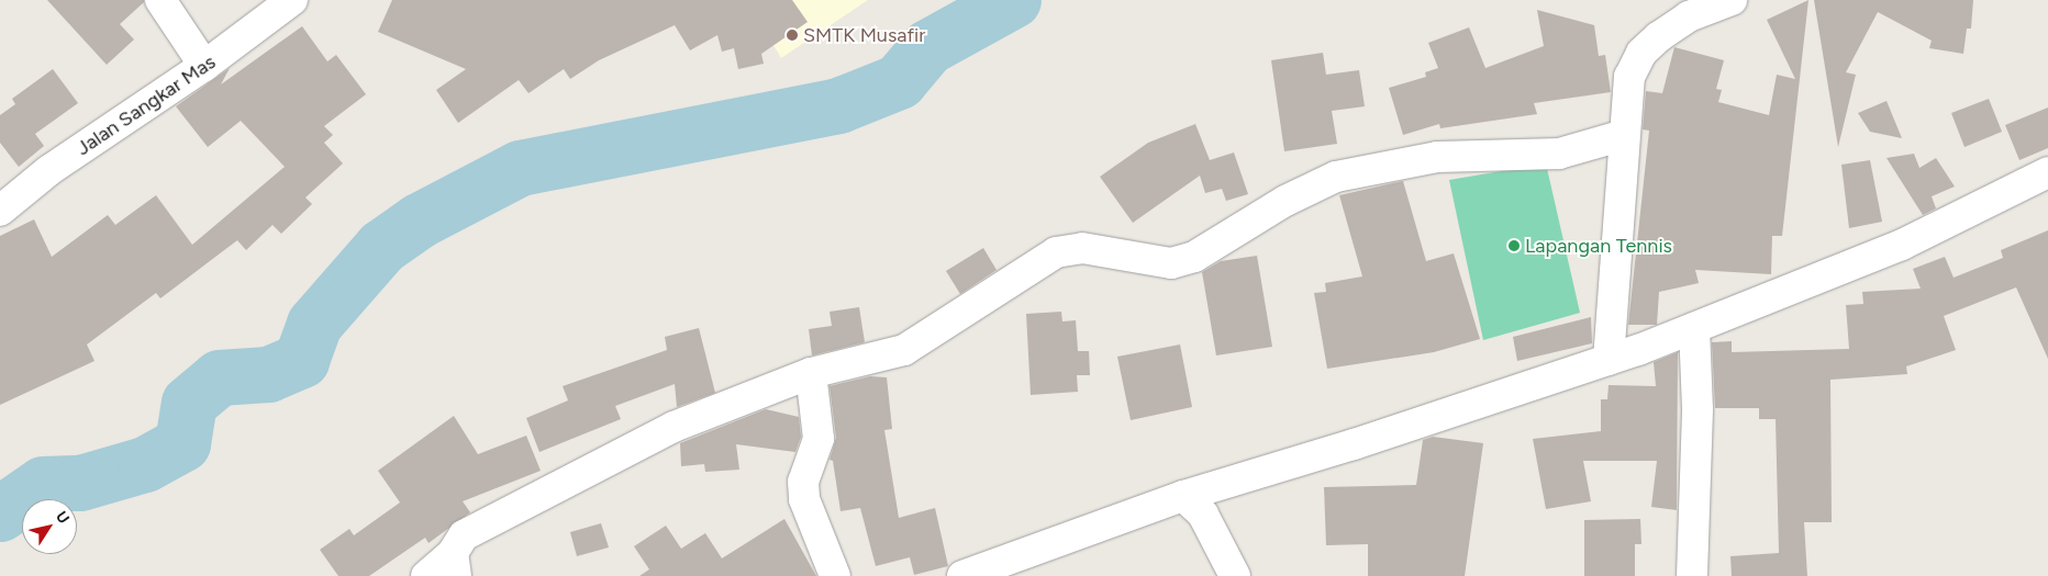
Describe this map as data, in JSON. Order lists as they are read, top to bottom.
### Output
{
  "streets": {
    "street": ["Jalan Sangkar Mas"]
  },
  "places": ["SMTK Musafir", "Lapangan Tennis"],
  "north": "top right"
}
